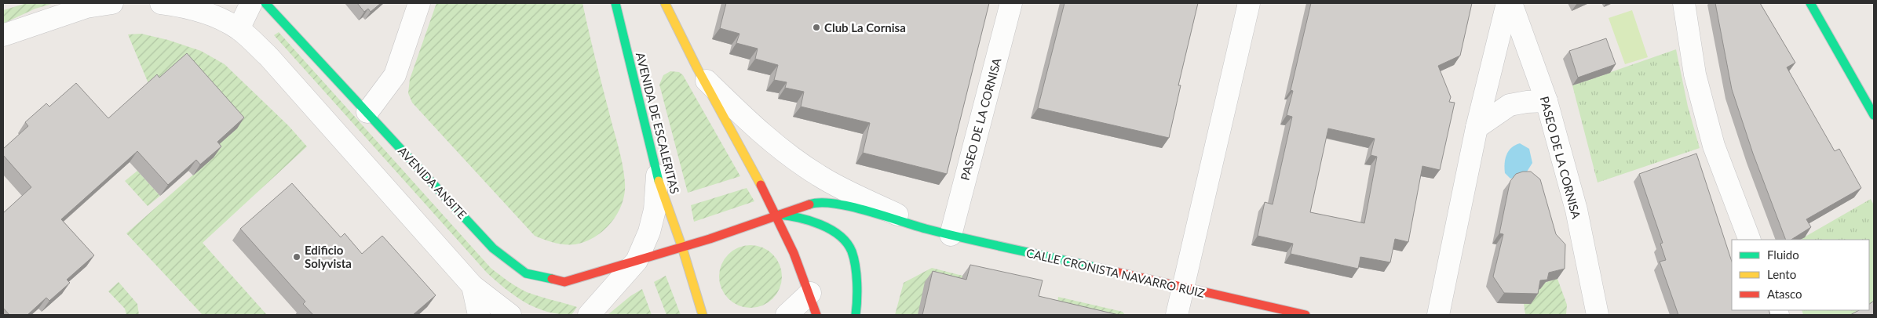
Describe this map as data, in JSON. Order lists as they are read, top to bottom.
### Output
{
  "streets": {
    "street": [
      "PASEO DE LA CORNISA",
      "AVENIDA DE ESCALERITAS",
      "AVENIDA ANSITE",
      "CALLE CRONISTA NAVARRO RUIZ"
    ]
  },
  "crossings": [
    ["PASEO DE LA CORNISA", "CALLE CRONISTA NAVARRO RUIZ"],
    ["AVENIDA DE ESCALERITAS", "CALLE CRONISTA NAVARRO RUIZ"],
    ["AVENIDA ANSITE", "CALLE CRONISTA NAVARRO RUIZ"]
  ],
  "places": ["Club La Cornisa", "Edificio Solyvista"],
  "legend": ["Fluido", "Lento", "Atasco"]
}
